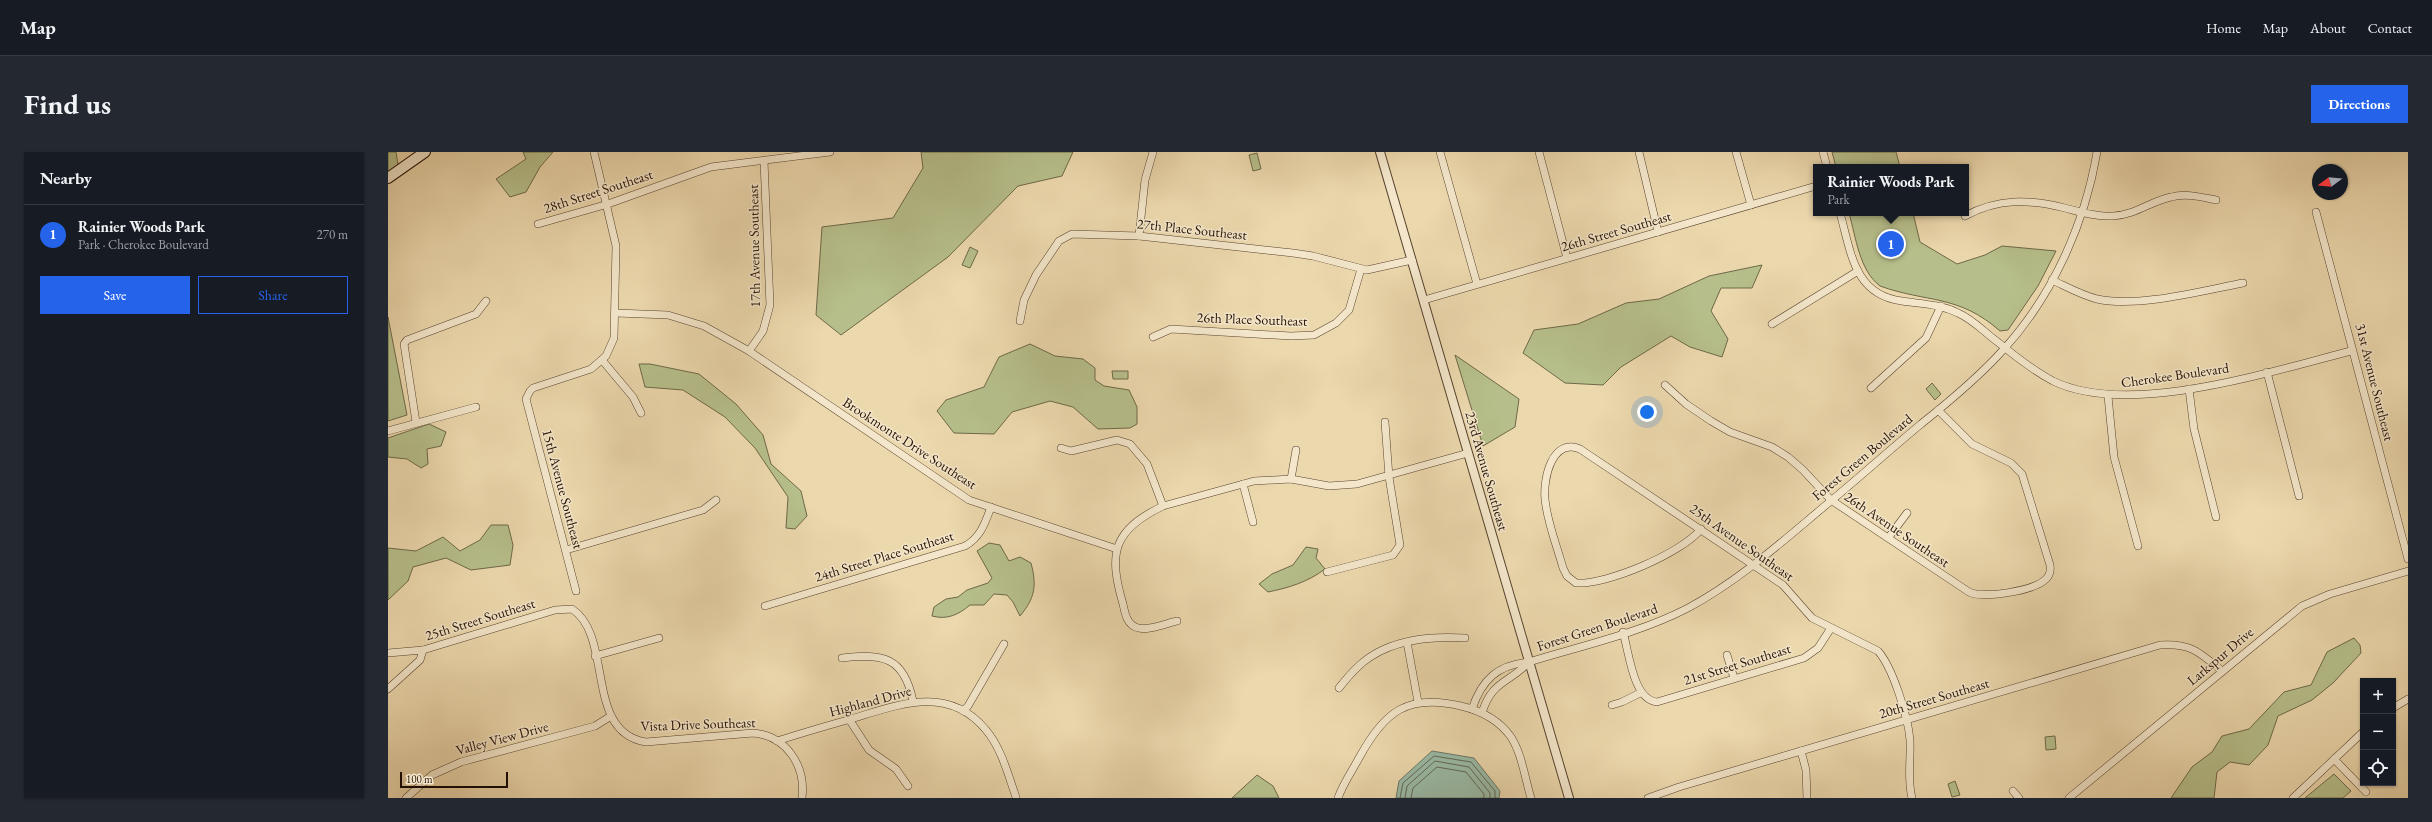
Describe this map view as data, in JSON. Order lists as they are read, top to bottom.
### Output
{
  "streets": {
    "street": [
      "28th Street Southeast",
      "27th Place Southeast",
      "26th Street Southeast",
      "17th Avenue Southeast",
      "26th Place Southeast",
      "Cherokee Boulevard",
      "31st Avenue Southeast",
      "Brookmonte Drive Southeast",
      "Forest Green Boulevard",
      "23rd Avenue Southeast",
      "15th Avenue Southeast",
      "26th Avenue Southeast",
      "25th Avenue Southeast",
      "24th Street Place Southeast",
      "25th Street Southeast",
      "Larkspur Drive",
      "21st Street Southeast",
      "20th Street Southeast",
      "Highland Drive",
      "Vista Drive Southeast",
      "Valley View Drive"
    ]
  },
  "crossings": [
    ["28th Street Southeast", "17th Avenue Southeast"],
    ["27th Place Southeast", "26th Place Southeast"],
    ["27th Place Southeast", "23rd Avenue Southeast"],
    ["26th Street Southeast", "23rd Avenue Southeast"],
    ["17th Avenue Southeast", "Brookmonte Drive Southeast"],
    ["Cherokee Boulevard", "31st Avenue Southeast"],
    ["Cherokee Boulevard", "Forest Green Boulevard"],
    ["Brookmonte Drive Southeast", "24th Street Place Southeast"],
    ["Forest Green Boulevard", "23rd Avenue Southeast"],
    ["Forest Green Boulevard", "26th Avenue Southeast"],
    ["Forest Green Boulevard", "25th Avenue Southeast"],
    ["25th Avenue Southeast", "21st Street Southeast"],
    ["25th Avenue Southeast", "20th Street Southeast"],
    ["Larkspur Drive", "20th Street Southeast"],
    ["Highland Drive", "Vista Drive Southeast"],
    ["Vista Drive Southeast", "Valley View Drive"]
  ],
  "scale_bar": "100 m",
  "north": "left",
  "page": {
    "header": "Map",
    "nav": [
      "Home",
      "Map",
      "About",
      "Contact"
    ],
    "buttons": [
      "Directions",
      ["Save", "Share"]
    ],
    "title": "Find us",
    "heading": "Nearby",
    "popup": ["Rainier Woods Park", "Park"],
    "list": [
      {
        "mark": "1",
        "name": "Rainier Woods Park",
        "note": "Park · Cherokee Boulevard",
        "value": "270 m"
      }
    ],
    "pins": "1",
    "map_buttons": ["+", "−"],
    "scale": "100 m"
  }
}
